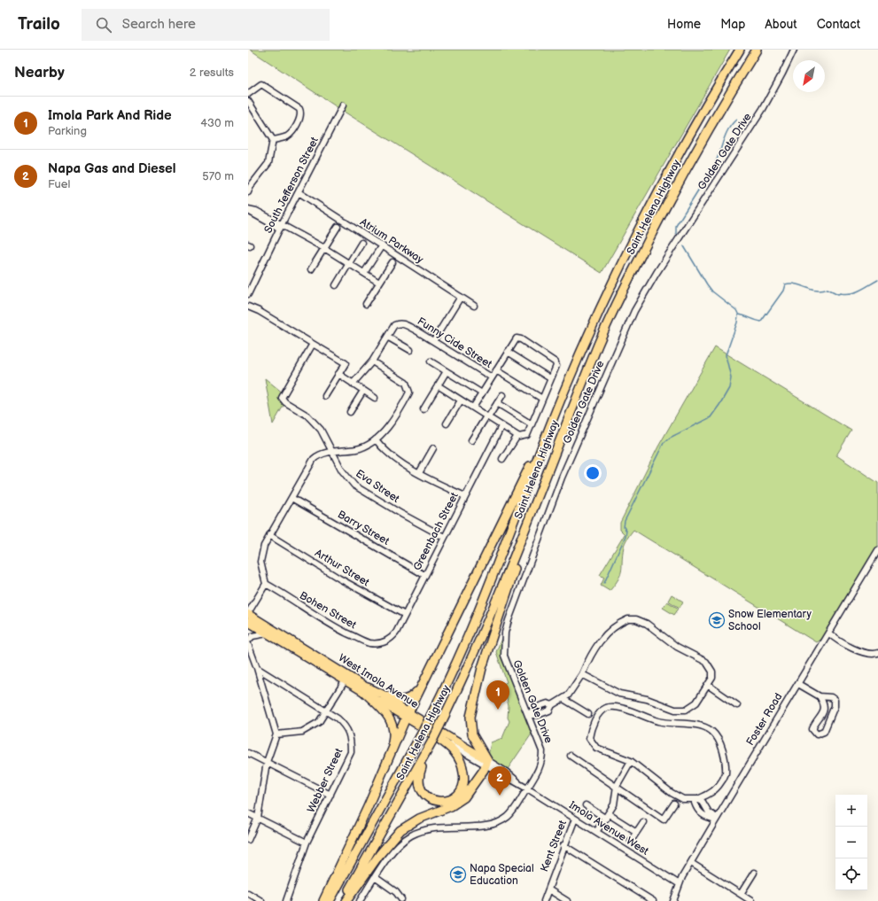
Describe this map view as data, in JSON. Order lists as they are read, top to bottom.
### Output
{
  "streets": {
    "highway": ["Saint Helena Highway"],
    "main road": ["West Imola Avenue"],
    "street": [
      "Golden Gate Drive",
      "South Jefferson Street",
      "Atrium Parkway",
      "Funny Cide Street",
      "Eva Street",
      "Barry Street",
      "Greenbach Street",
      "Arthur Street",
      "Bohen Street",
      "Foster Road",
      "Webber Street",
      "Imola Avenue West",
      "Kent Street"
    ]
  },
  "crossings": [
    ["Golden Gate Drive", "West Imola Avenue"],
    ["Golden Gate Drive", "Imola Avenue West"],
    ["South Jefferson Street", "Atrium Parkway"],
    ["Saint Helena Highway", "West Imola Avenue"],
    ["Eva Street", "Greenbach Street"],
    ["Barry Street", "Greenbach Street"],
    ["Greenbach Street", "Arthur Street"],
    ["Greenbach Street", "Bohen Street"],
    ["West Imola Avenue", "Imola Avenue West"],
    ["Foster Road", "Imola Avenue West"],
    ["Imola Avenue West", "Kent Street"]
  ],
  "places": {
    "school or university": ["Snow Elementary School", "Napa Special Education"]
  },
  "north": "bottom left",
  "page": {
    "header": "Trailo",
    "search": "Search here",
    "nav": [
      "Home",
      "Map",
      "About",
      "Contact"
    ],
    "heading": ["Nearby", "2 results"],
    "list": [
      {
        "mark": "1",
        "name": "Imola Park And Ride",
        "note": "Parking",
        "value": "430 m"
      },
      {
        "mark": "2",
        "name": "Napa Gas and Diesel",
        "note": "Fuel",
        "value": "570 m"
      }
    ],
    "pins": ["1", "2"],
    "map_buttons": ["+", "−"]
  }
}
